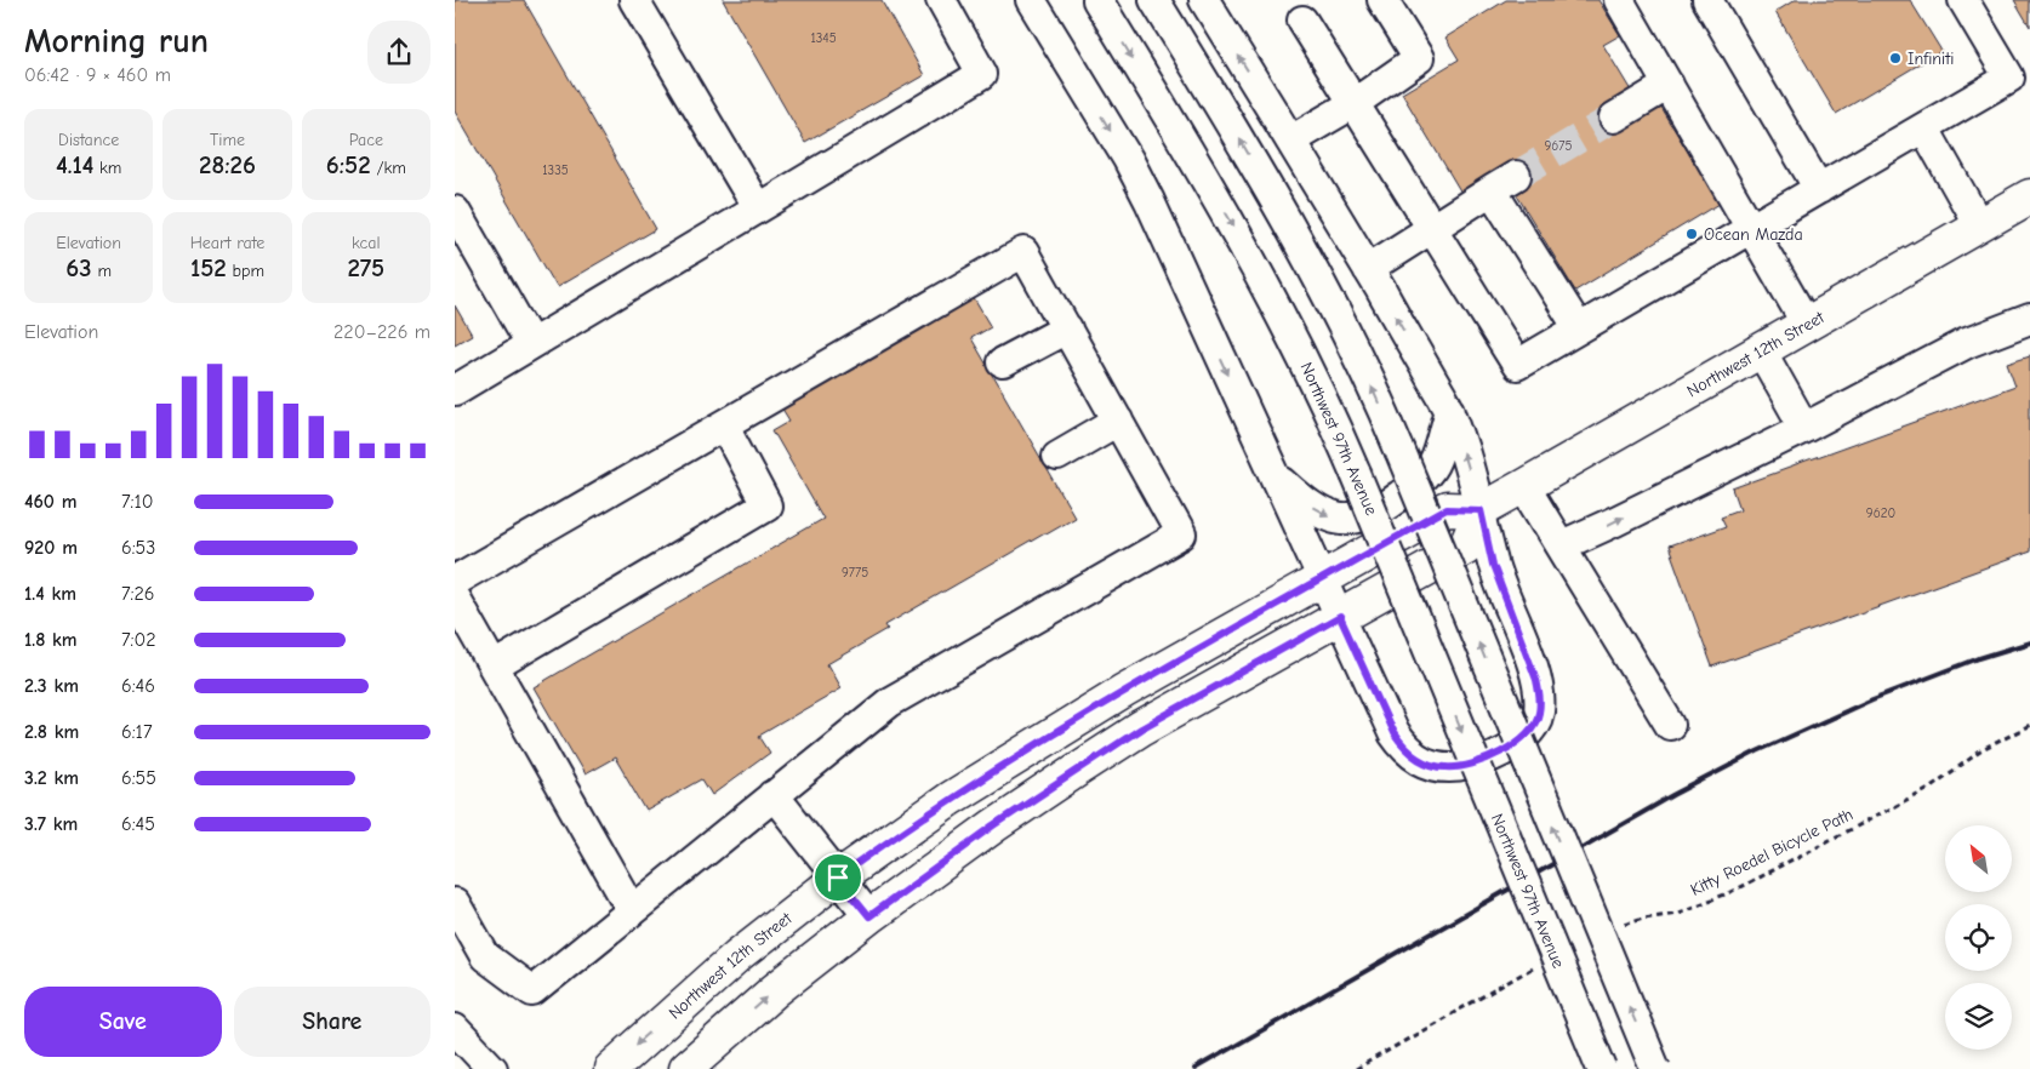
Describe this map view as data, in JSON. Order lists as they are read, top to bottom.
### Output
{
  "streets": {
    "main road": ["Northwest 12th Street"],
    "street": ["Northwest 97th Avenue"],
    "path": ["Kitty Roedel Bicycle Path"]
  },
  "places": ["Infiniti", "Ocean Mazda"],
  "house_numbers": [
    "1345",
    "9675",
    "1335",
    "9620",
    "9775"
  ],
  "north": "top left",
  "page": {
    "heading": ["Morning run", "06:42 · 9 × 460 m"],
    "stats": [
      ["Distance", "4.14 km"],
      ["Time", "28:26"],
      ["Pace", "6:52 /km"],
      ["Elevation", "63 m"],
      ["Heart rate", "152 bpm"],
      ["kcal", "275"]
    ],
    "chart": ["Elevation", "220–226 m"],
    "list": [
      {
        "name": "460 m",
        "note": "7:10"
      },
      {
        "name": "920 m",
        "note": "6:53"
      },
      {
        "name": "1.4 km",
        "note": "7:26"
      },
      {
        "name": "1.8 km",
        "note": "7:02"
      },
      {
        "name": "2.3 km",
        "note": "6:46"
      },
      {
        "name": "2.8 km",
        "note": "6:17"
      },
      {
        "name": "3.2 km",
        "note": "6:55"
      },
      {
        "name": "3.7 km",
        "note": "6:45"
      }
    ],
    "buttons": ["Save", "Share"]
  }
}
